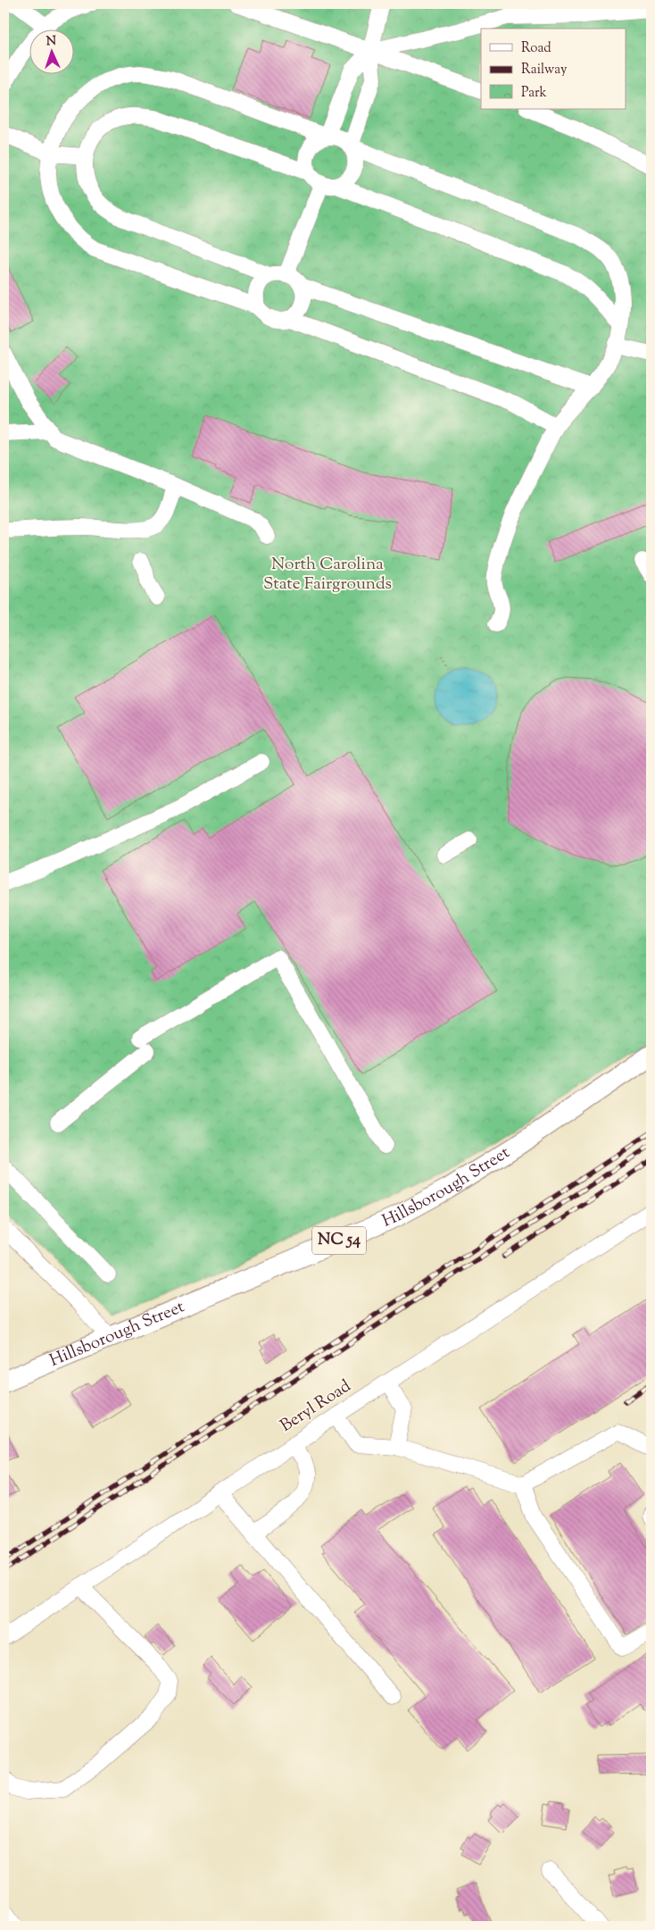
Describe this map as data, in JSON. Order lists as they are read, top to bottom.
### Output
{
  "streets": {
    "main road": ["Hillsborough Street", "NC 54"],
    "street": ["Beryl Road"]
  },
  "parks": ["North Carolina State Fairgrounds"],
  "legend": ["Road", "Railway", "Park"],
  "north": "top"
}
